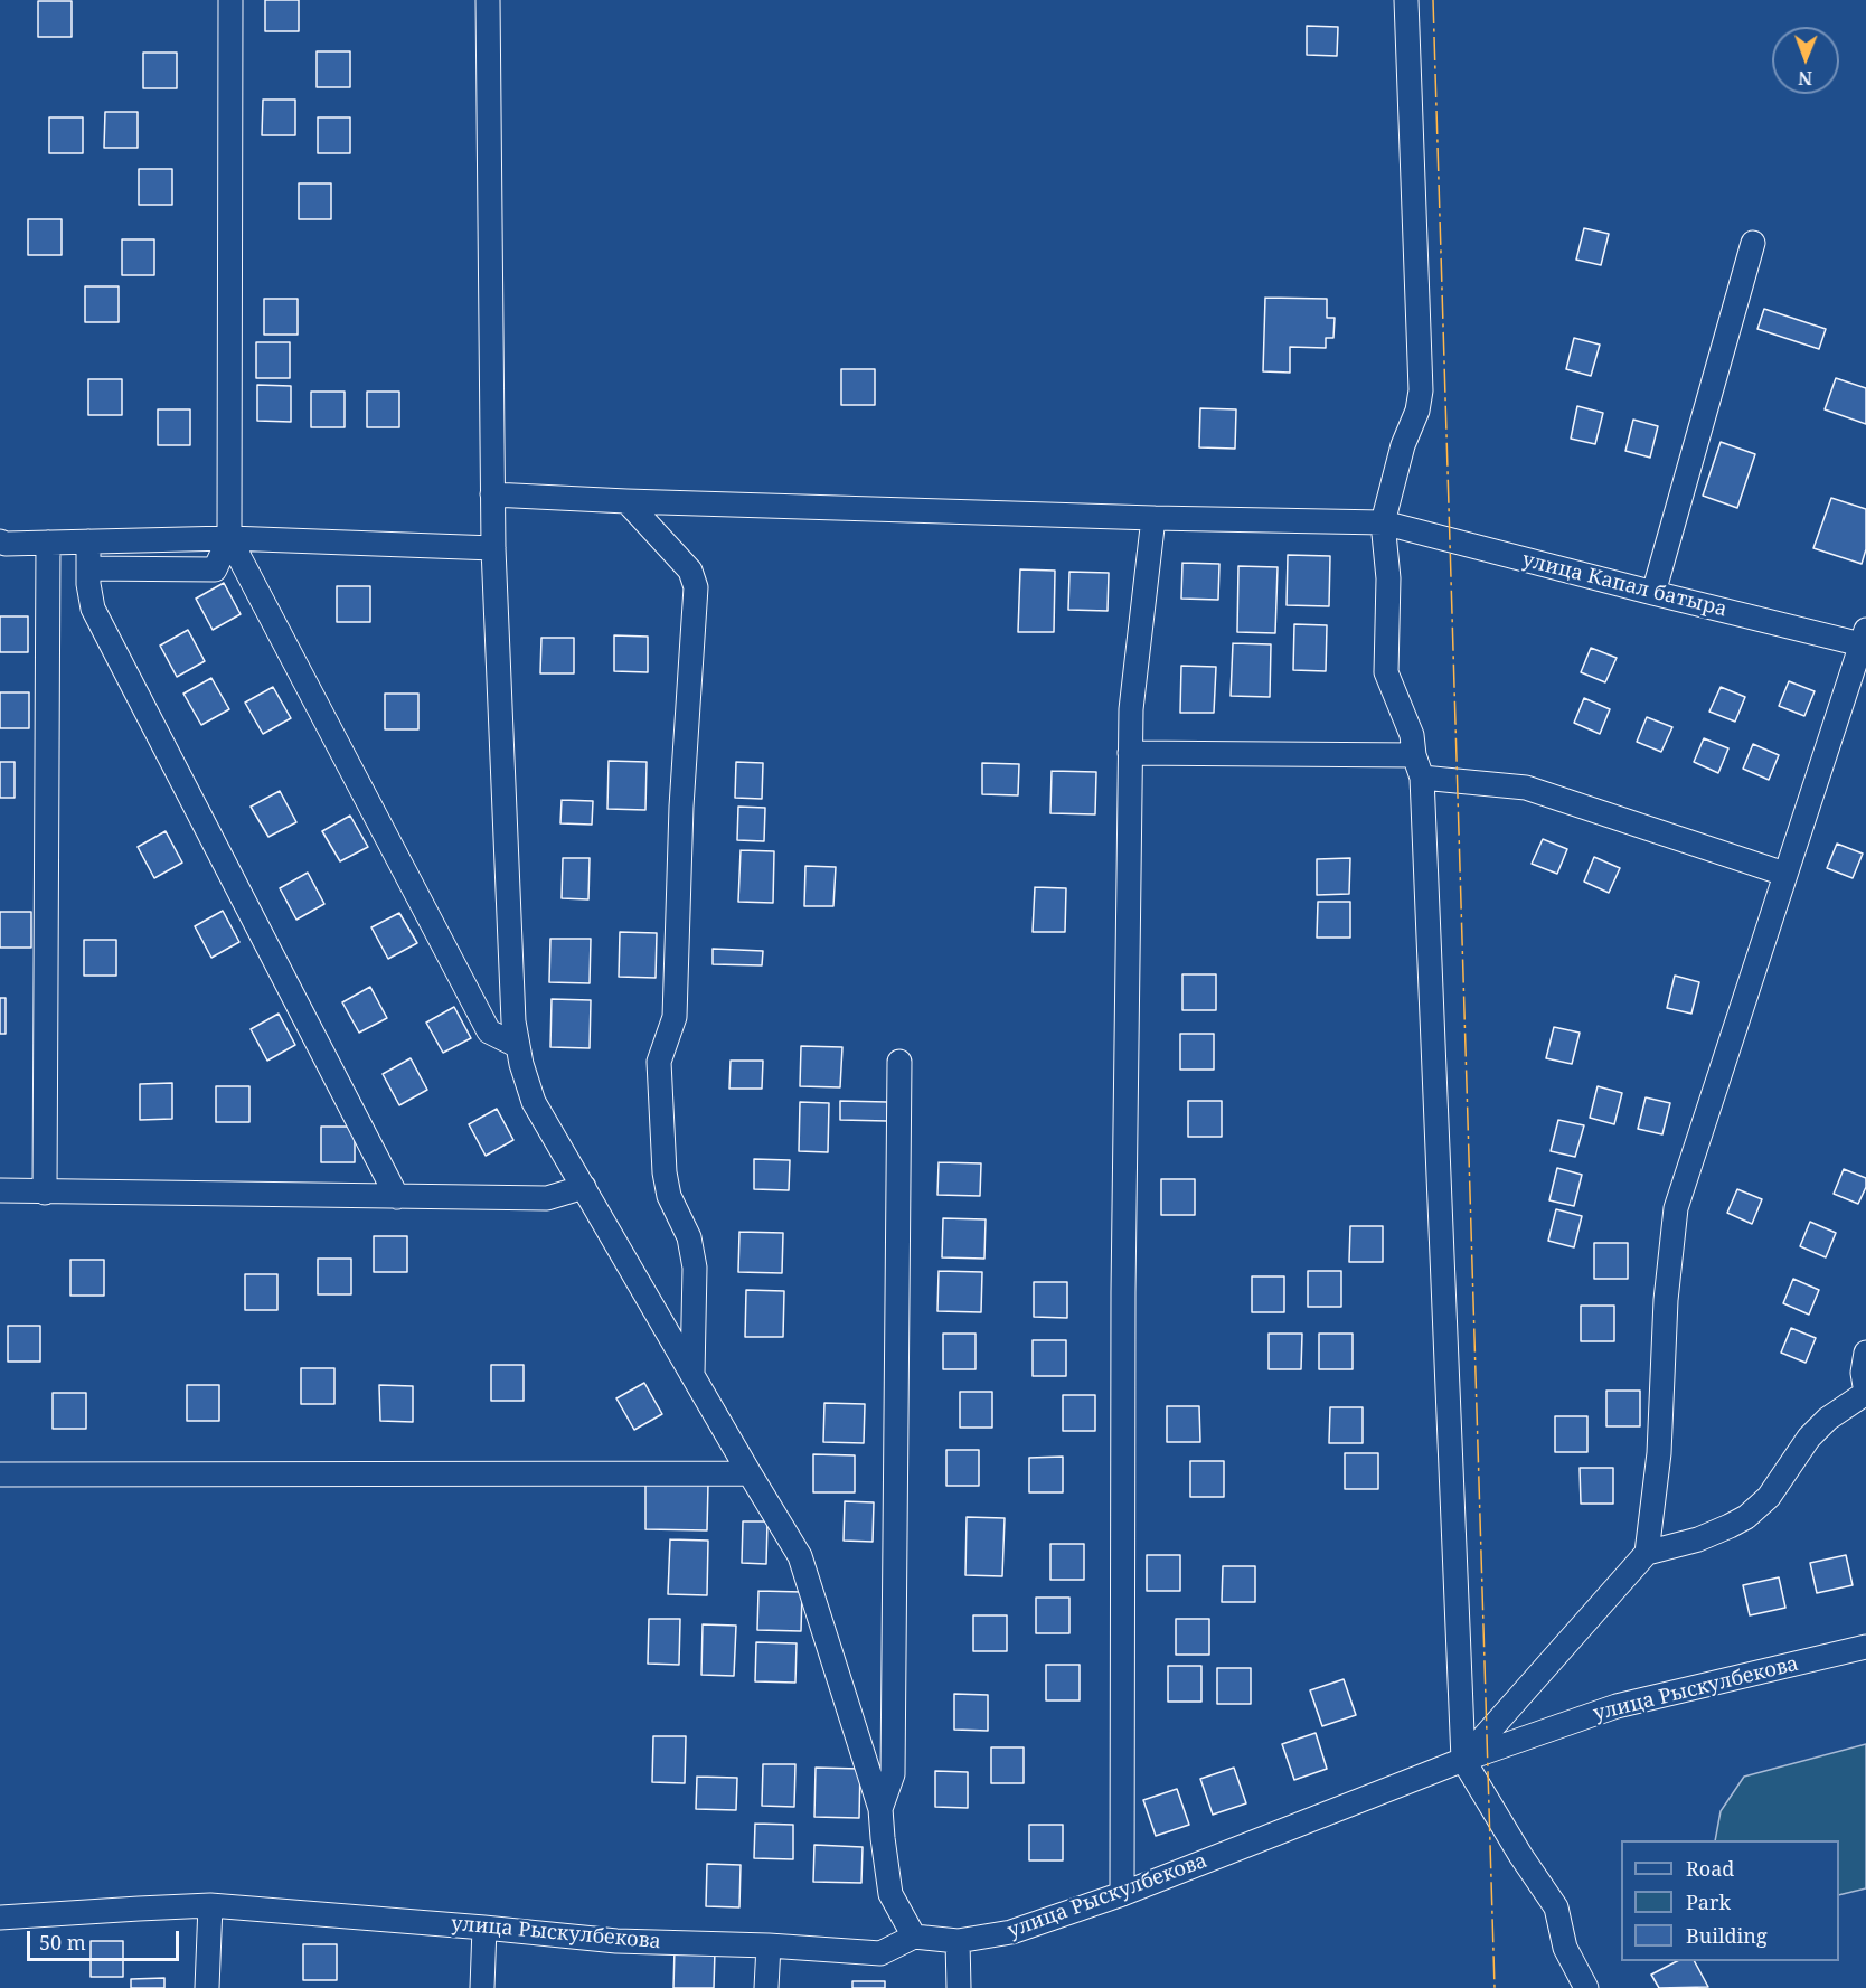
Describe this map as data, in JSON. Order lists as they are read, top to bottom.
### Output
{
  "streets": {
    "street": ["улица Капал батыра", "улица Рыскулбекова"]
  },
  "legend": ["Road", "Park", "Building"],
  "scale_bar": "50 m",
  "north": "bottom"
}
